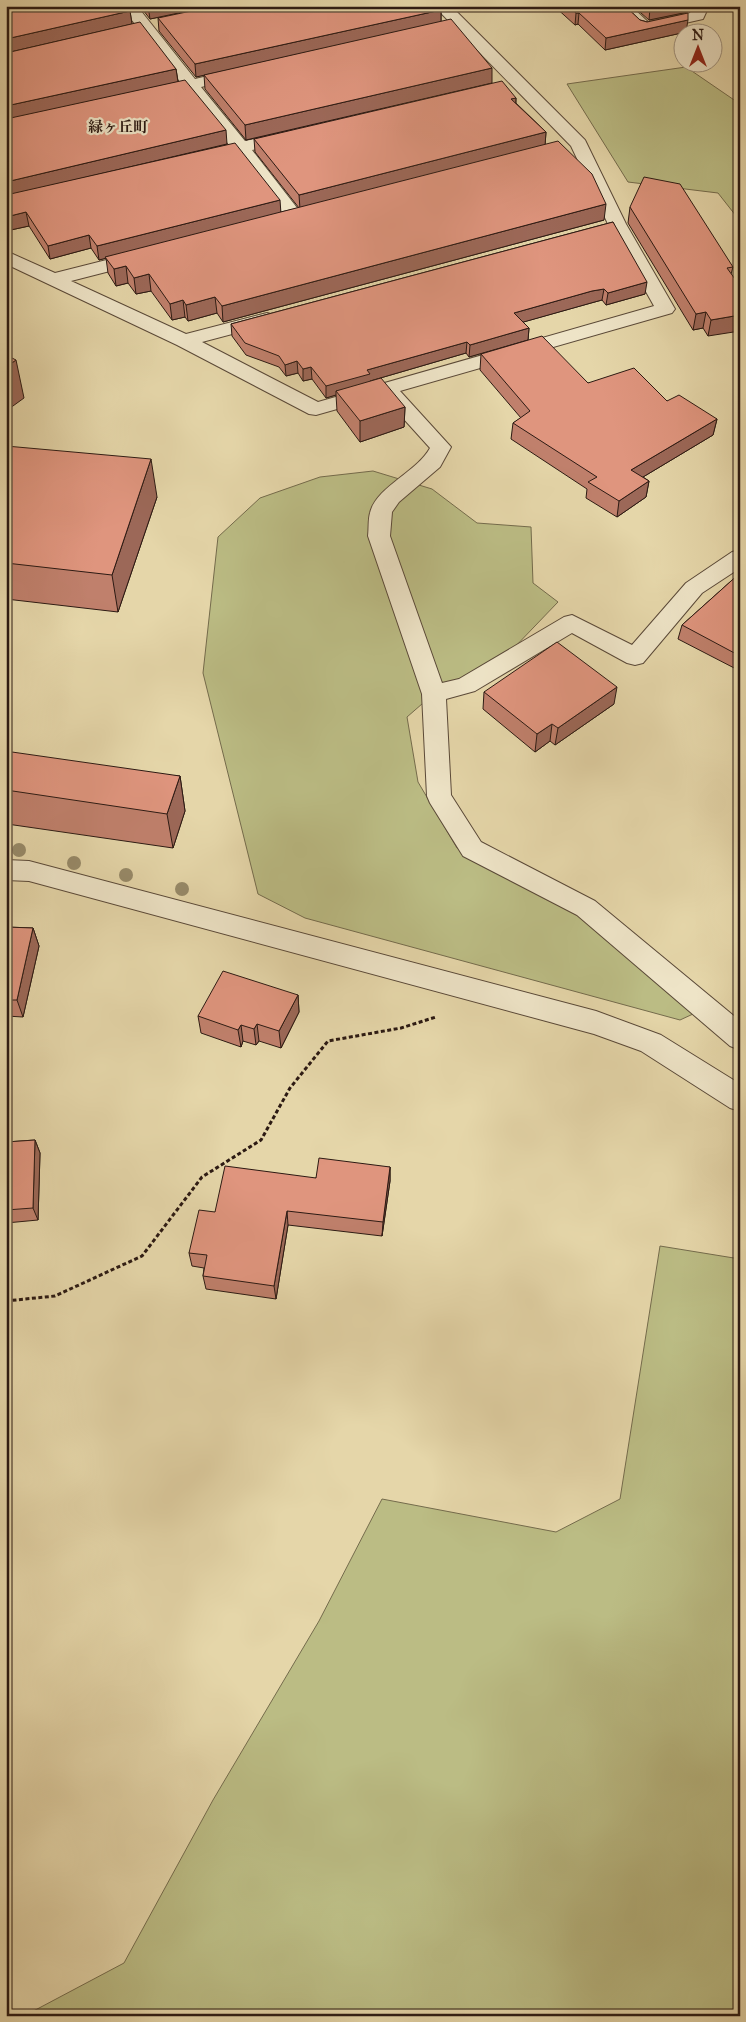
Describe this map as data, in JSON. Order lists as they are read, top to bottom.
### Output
{
  "districts": ["緑ヶ丘町"],
  "north": "top"
}
